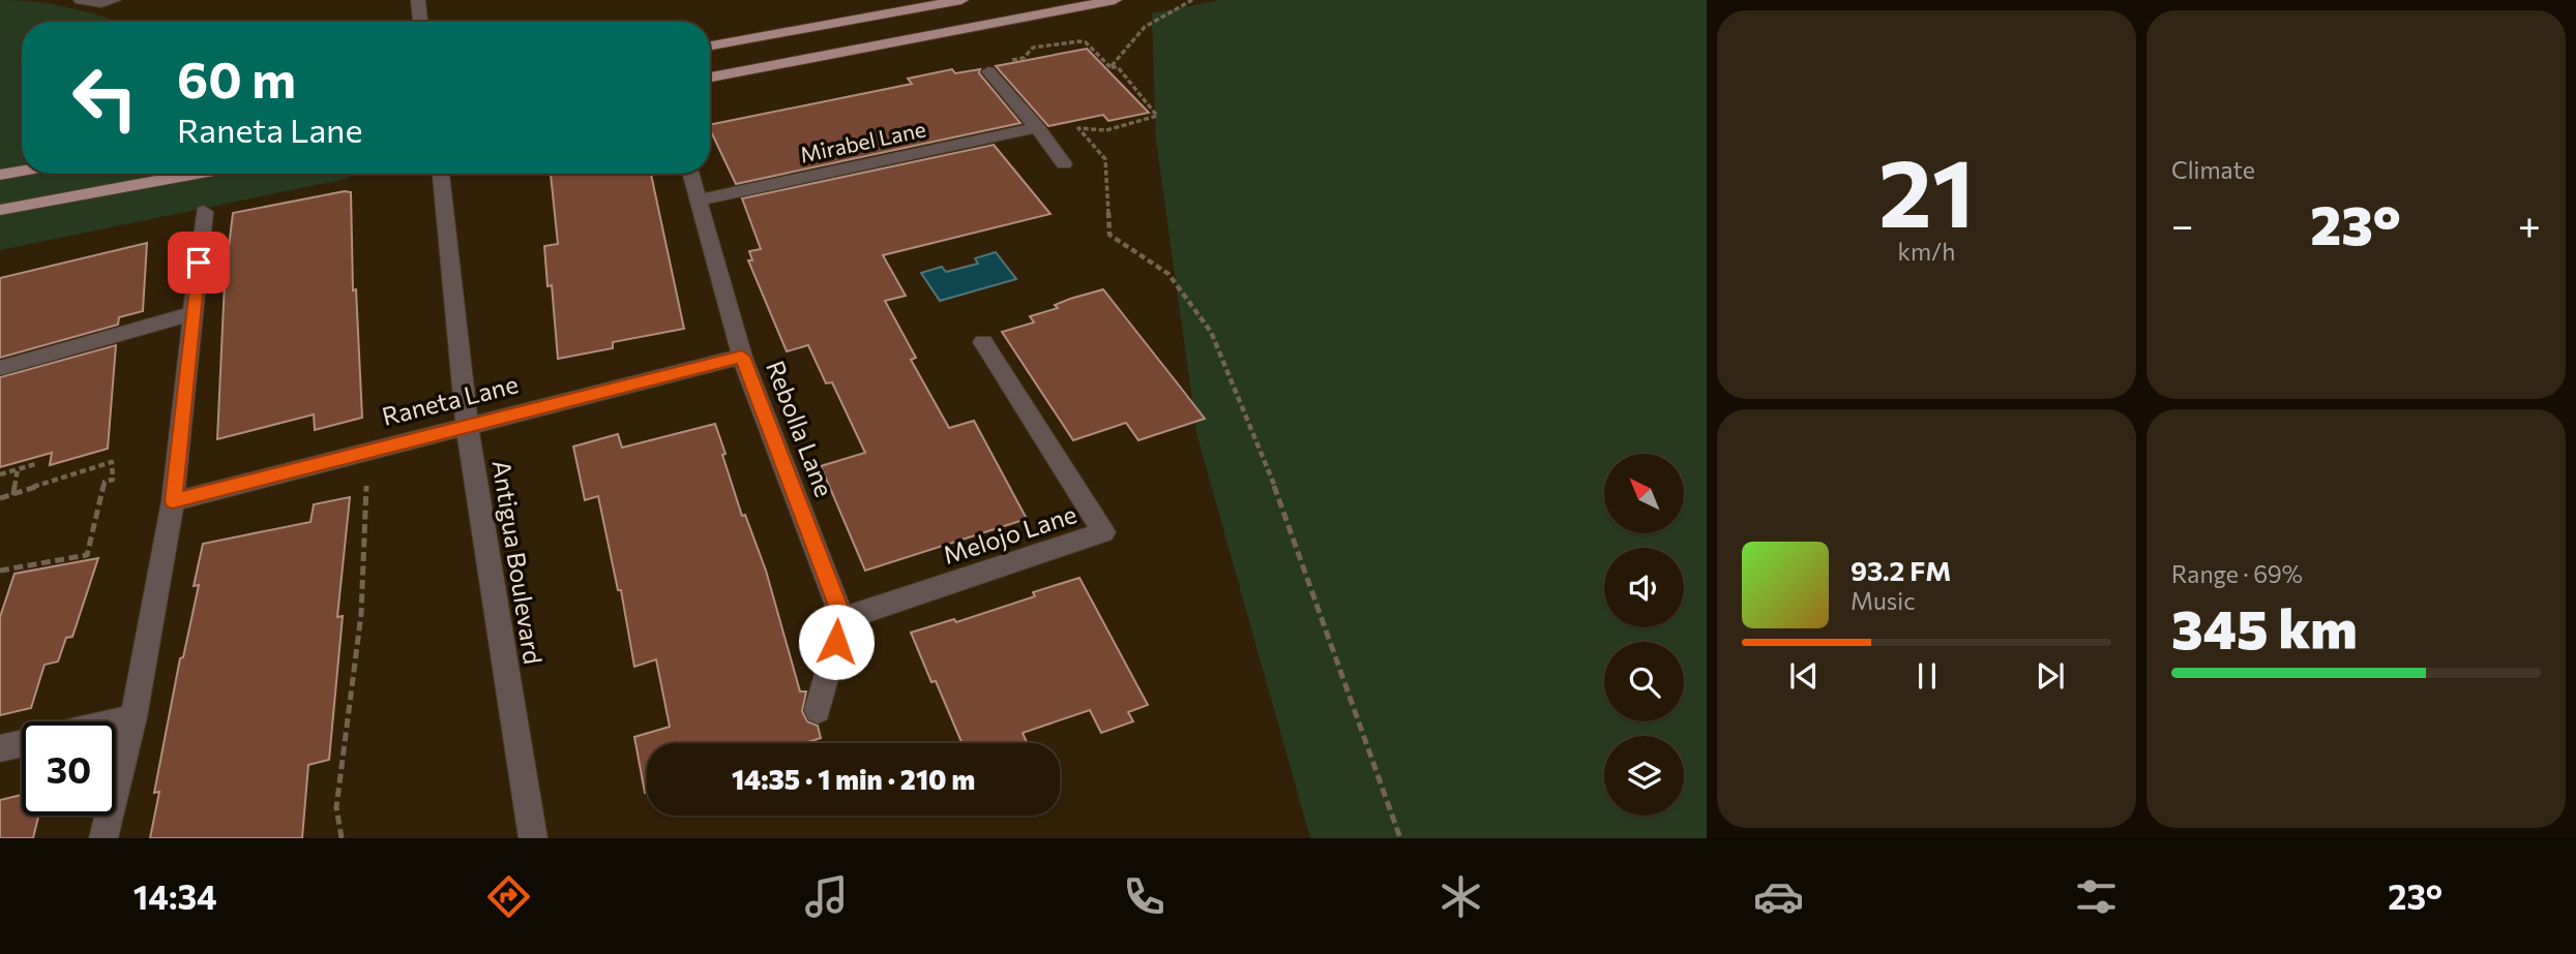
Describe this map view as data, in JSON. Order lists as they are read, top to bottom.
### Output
{
  "streets": {
    "street": [
      "Mirabel Lane",
      "Raneta Lane",
      "Rebolla Lane",
      "Melojo Lane",
      "Antigua Boulevard"
    ]
  },
  "crossings": [
    ["Mirabel Lane", "Rebolla Lane"],
    ["Raneta Lane", "Rebolla Lane"],
    ["Raneta Lane", "Antigua Boulevard"],
    ["Rebolla Lane", "Melojo Lane"]
  ],
  "north": "top left",
  "page": {
    "tile": [
      ["21", "km/h"],
      "Climate",
      ["Range · 69%", "345 km"]
    ],
    "turn": ["60 m", "Raneta Lane"],
    "heat": ["−", "23°", "+"],
    "song": ["93.2 FM", "Music"],
    "limit": "30",
    "trip": "14:35 · 1 min · 210 m",
    "tabs": ["14:34", "23°"]
  }
}
